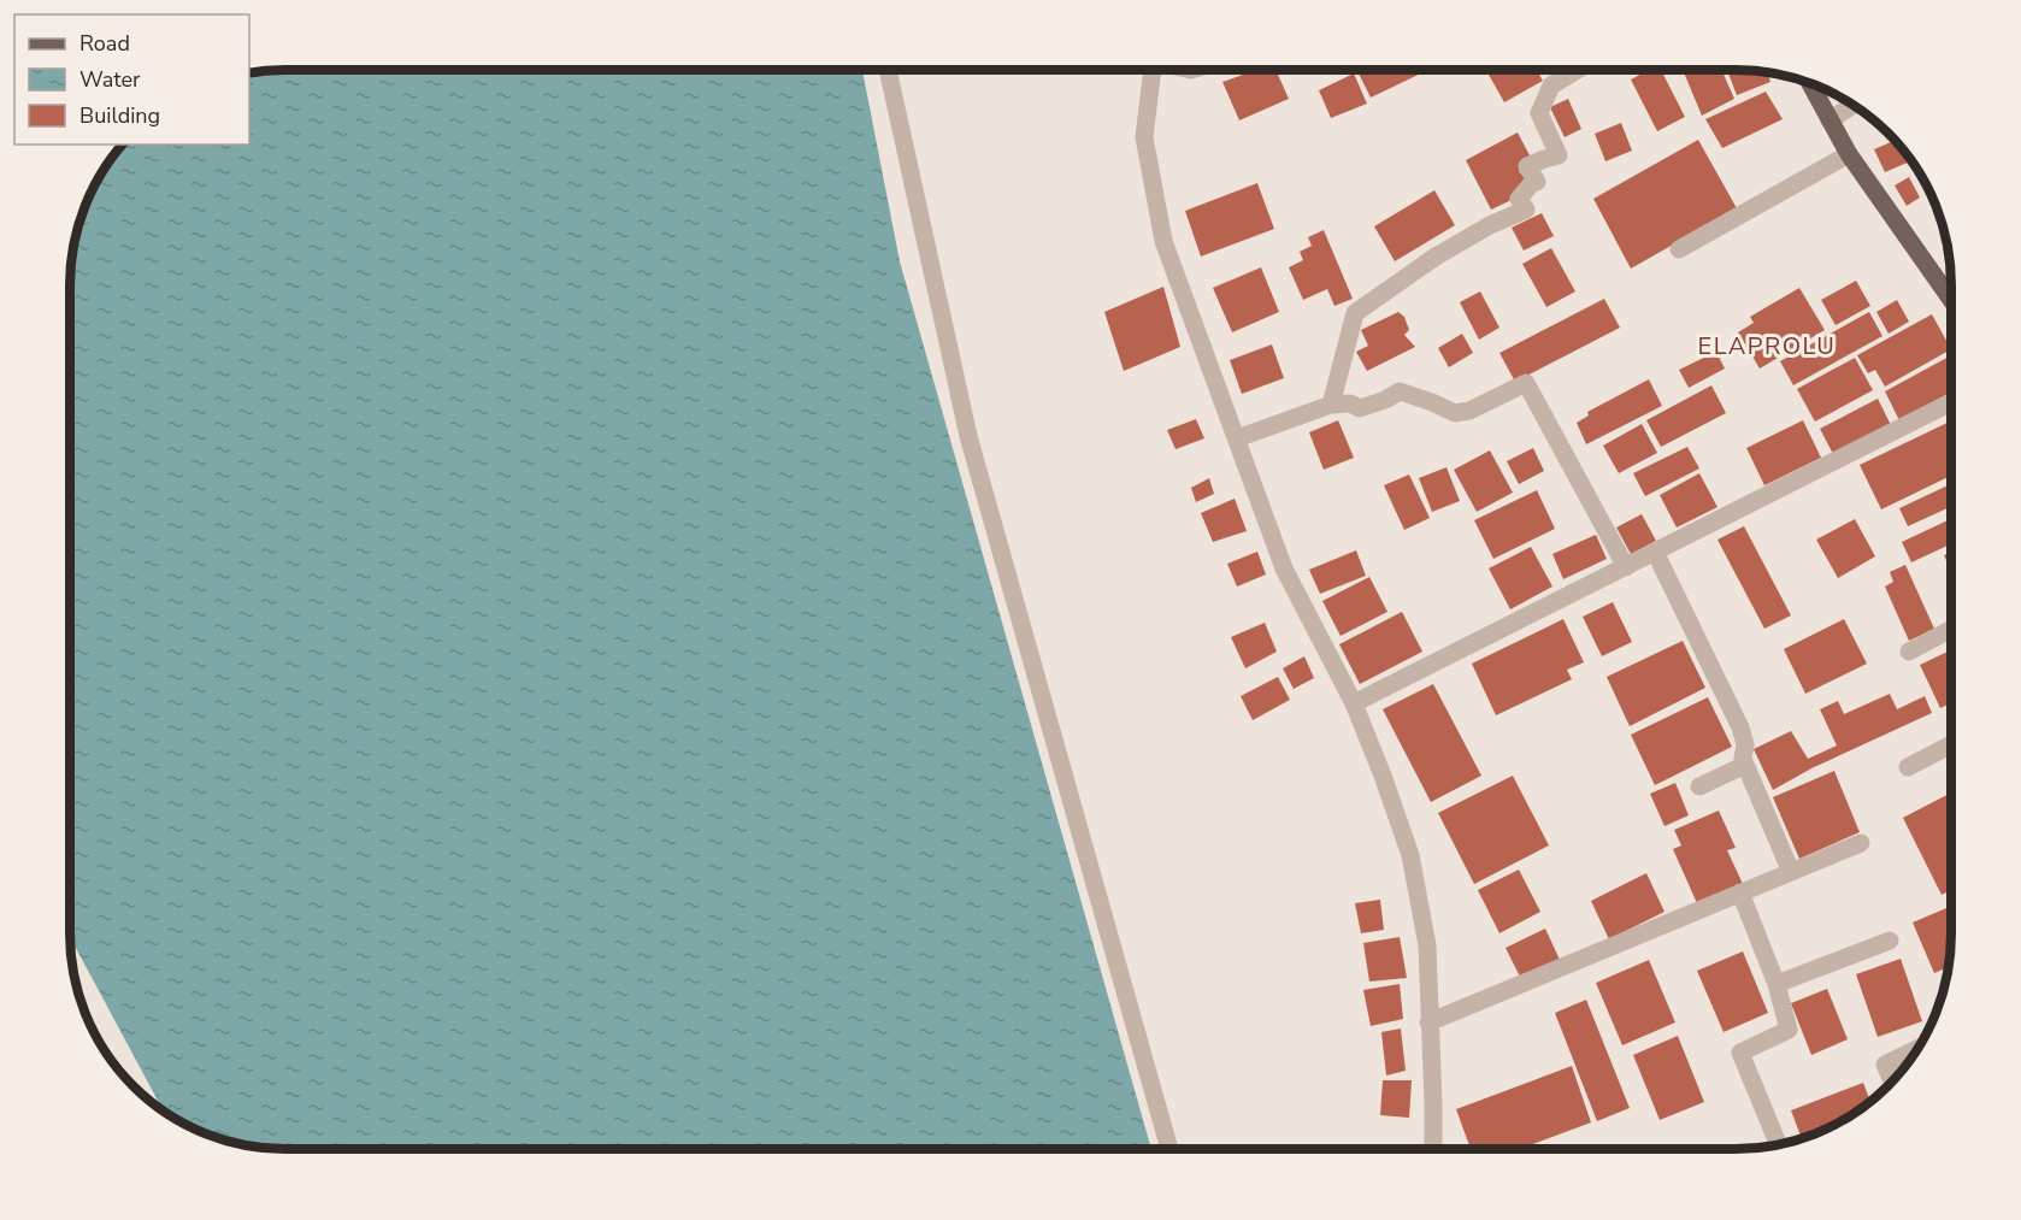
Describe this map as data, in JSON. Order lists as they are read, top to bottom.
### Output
{
  "districts": ["ELAPROLU"],
  "legend": ["Road", "Water", "Building"]
}
